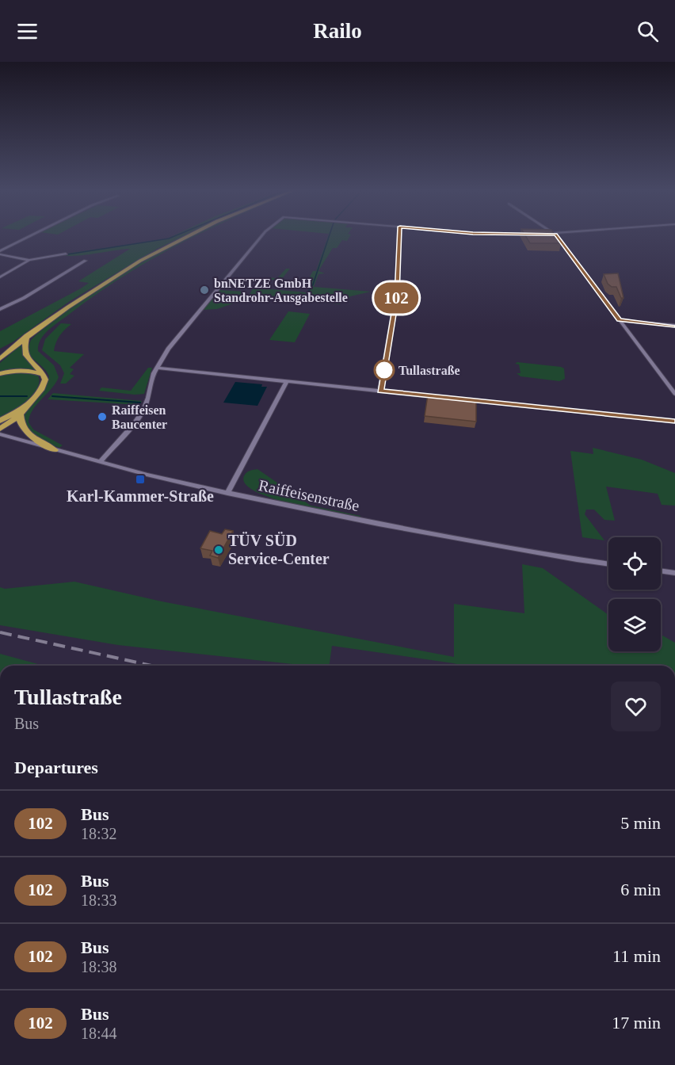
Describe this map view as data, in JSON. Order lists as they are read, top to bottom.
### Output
{
  "streets": {
    "street": ["Raiffeisenstraße"]
  },
  "places": {
    "other": [
      "bnNETZE GmbH Standrohr-Ausgabestelle",
      "Tullastraße",
      "Raiffeisen Baucenter",
      "TÜV SÜD Service-Center"
    ],
    "transit": ["Karl-Kammer-Straße"]
  },
  "lines": ["bus line 102"],
  "page": {
    "header": "Railo",
    "on_map": "102",
    "heading": [
      ["Tullastraße", "Bus"],
      "Departures"
    ],
    "list": [
      {
        "mark": "102",
        "name": "Bus",
        "note": "18:32",
        "value": "5 min"
      },
      {
        "mark": "102",
        "name": "Bus",
        "note": "18:33",
        "value": "6 min"
      },
      {
        "mark": "102",
        "name": "Bus",
        "note": "18:38",
        "value": "11 min"
      },
      {
        "mark": "102",
        "name": "Bus",
        "note": "18:44",
        "value": "17 min"
      }
    ]
  }
}
